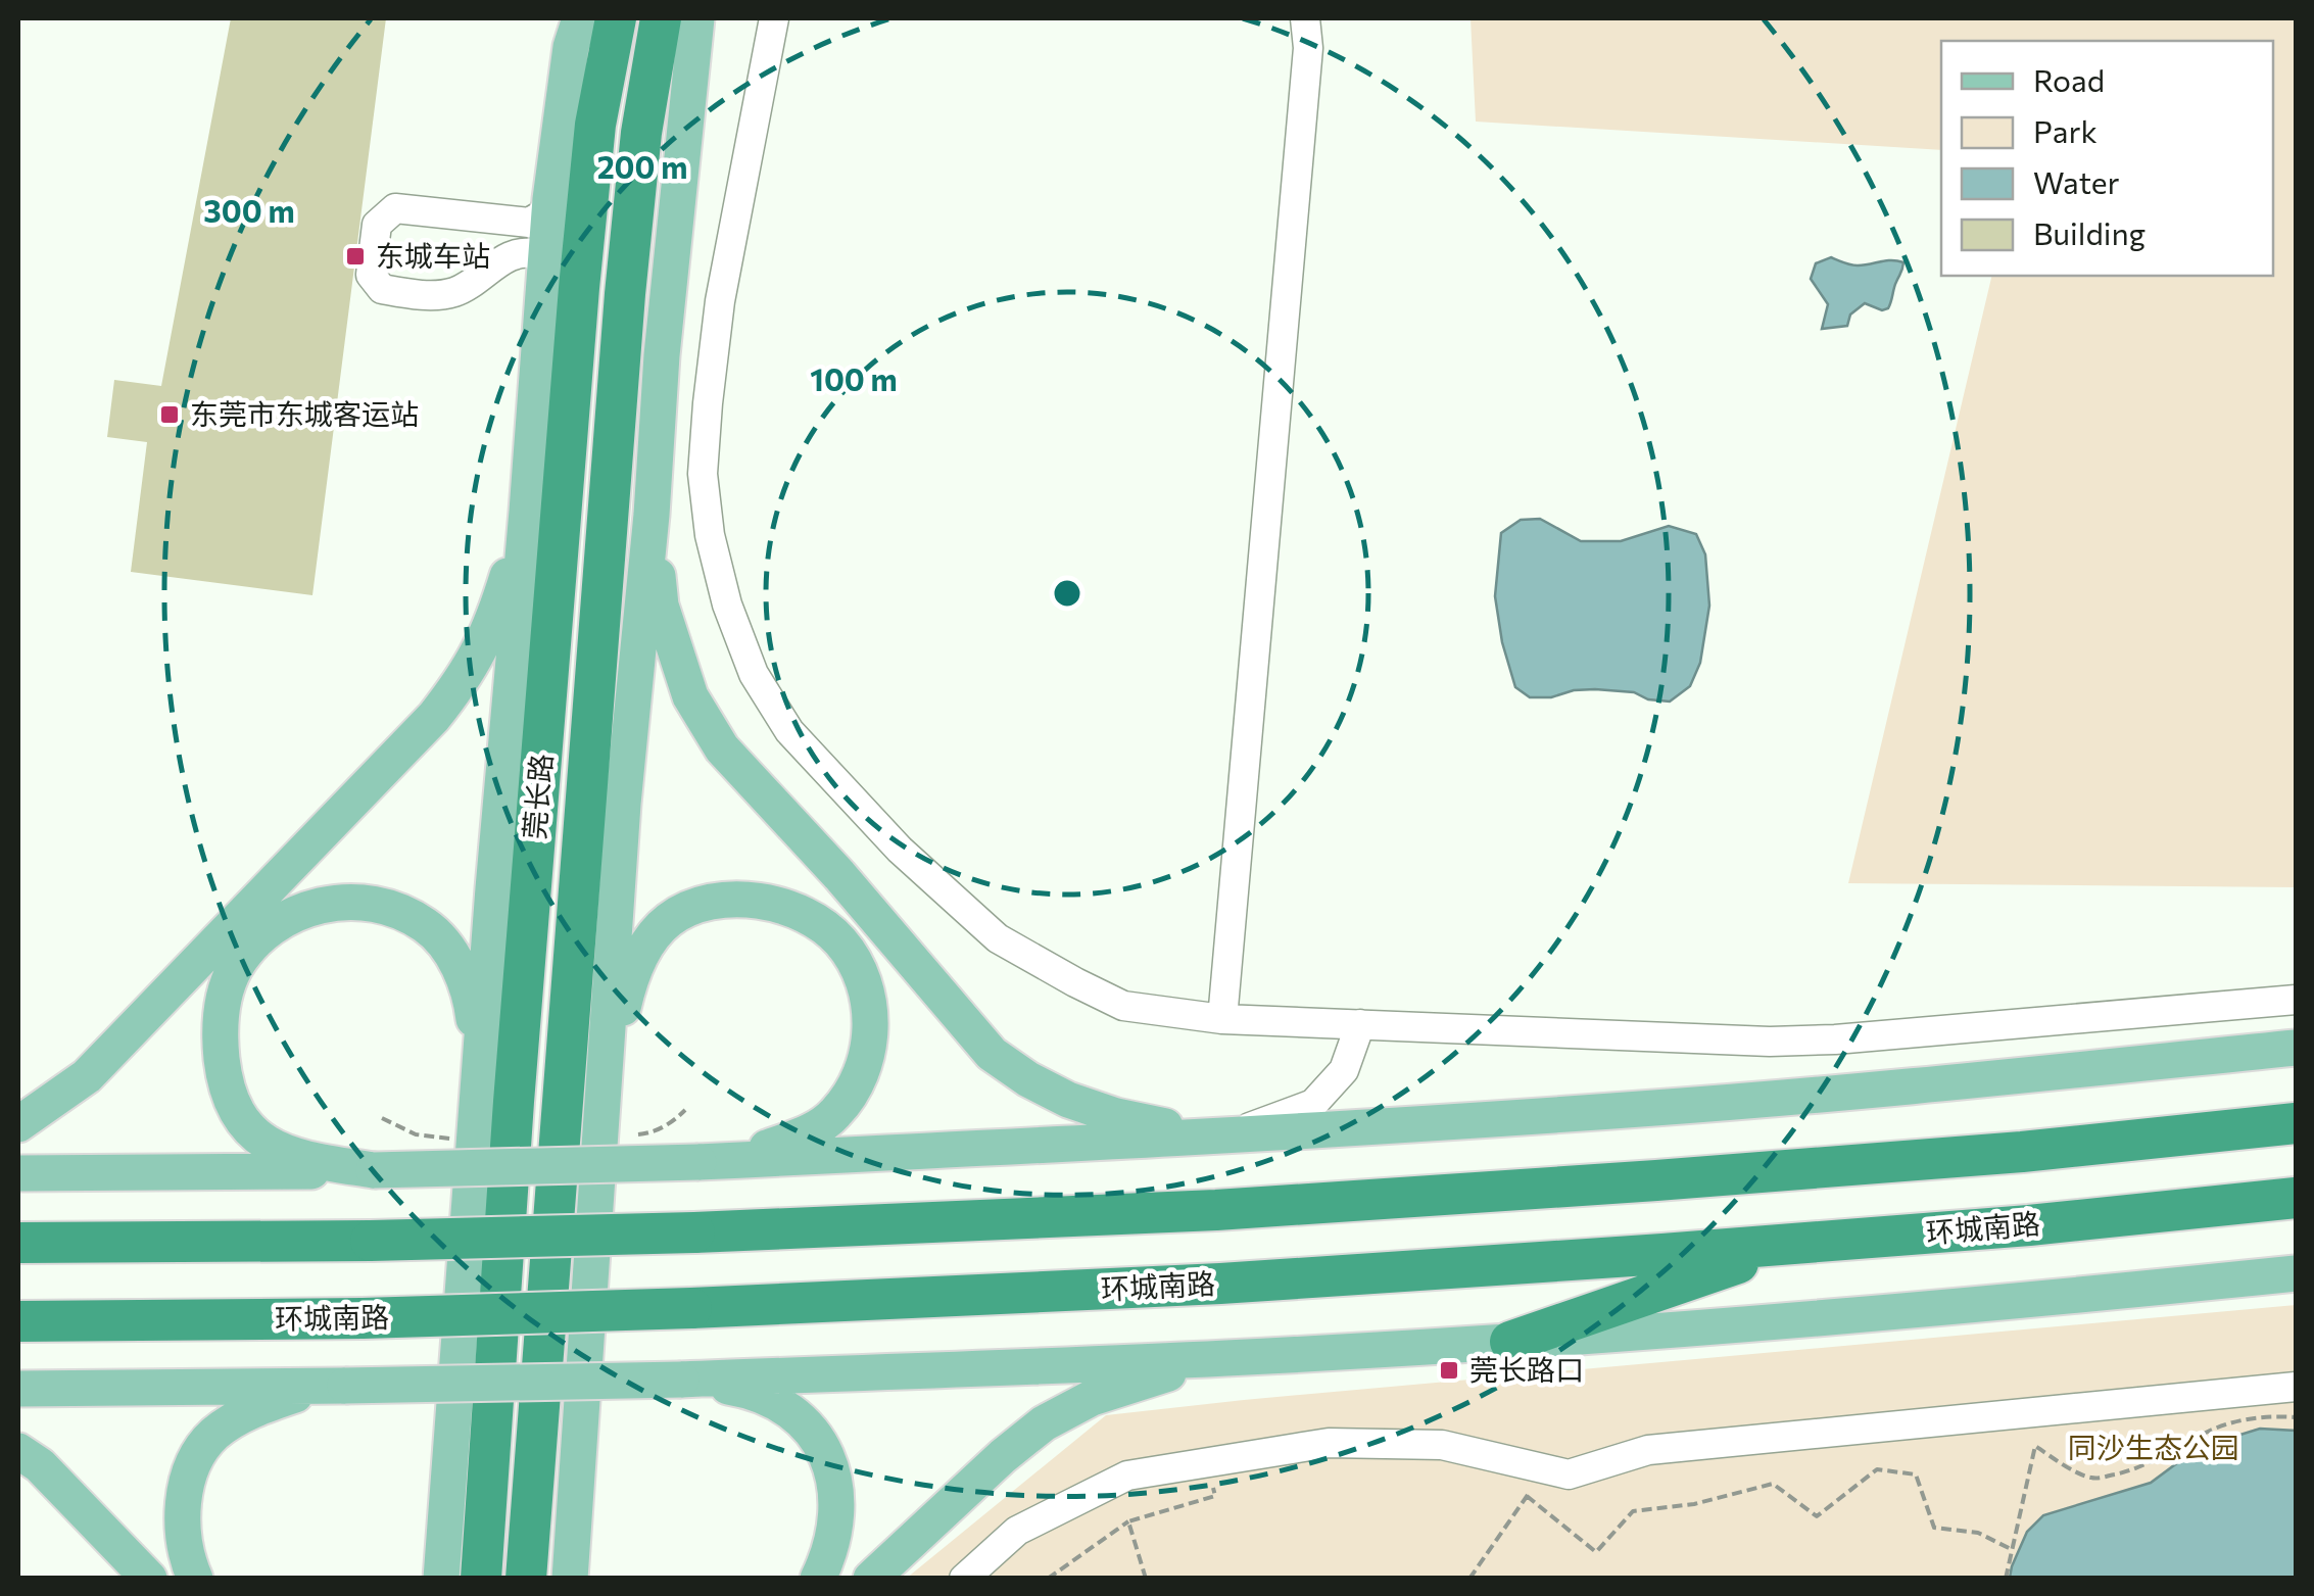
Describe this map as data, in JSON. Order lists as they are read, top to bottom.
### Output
{
  "streets": {
    "highway": ["莞长路", "环城南路"]
  },
  "parks": ["同沙生态公园"],
  "places": {
    "transit": ["东城车站", "东莞市东城客运站", "莞长路口"]
  },
  "legend": [
    "Road",
    "Park",
    "Water",
    "Building"
  ],
  "rings": ["200 m", "300 m", "100 m"]
}
